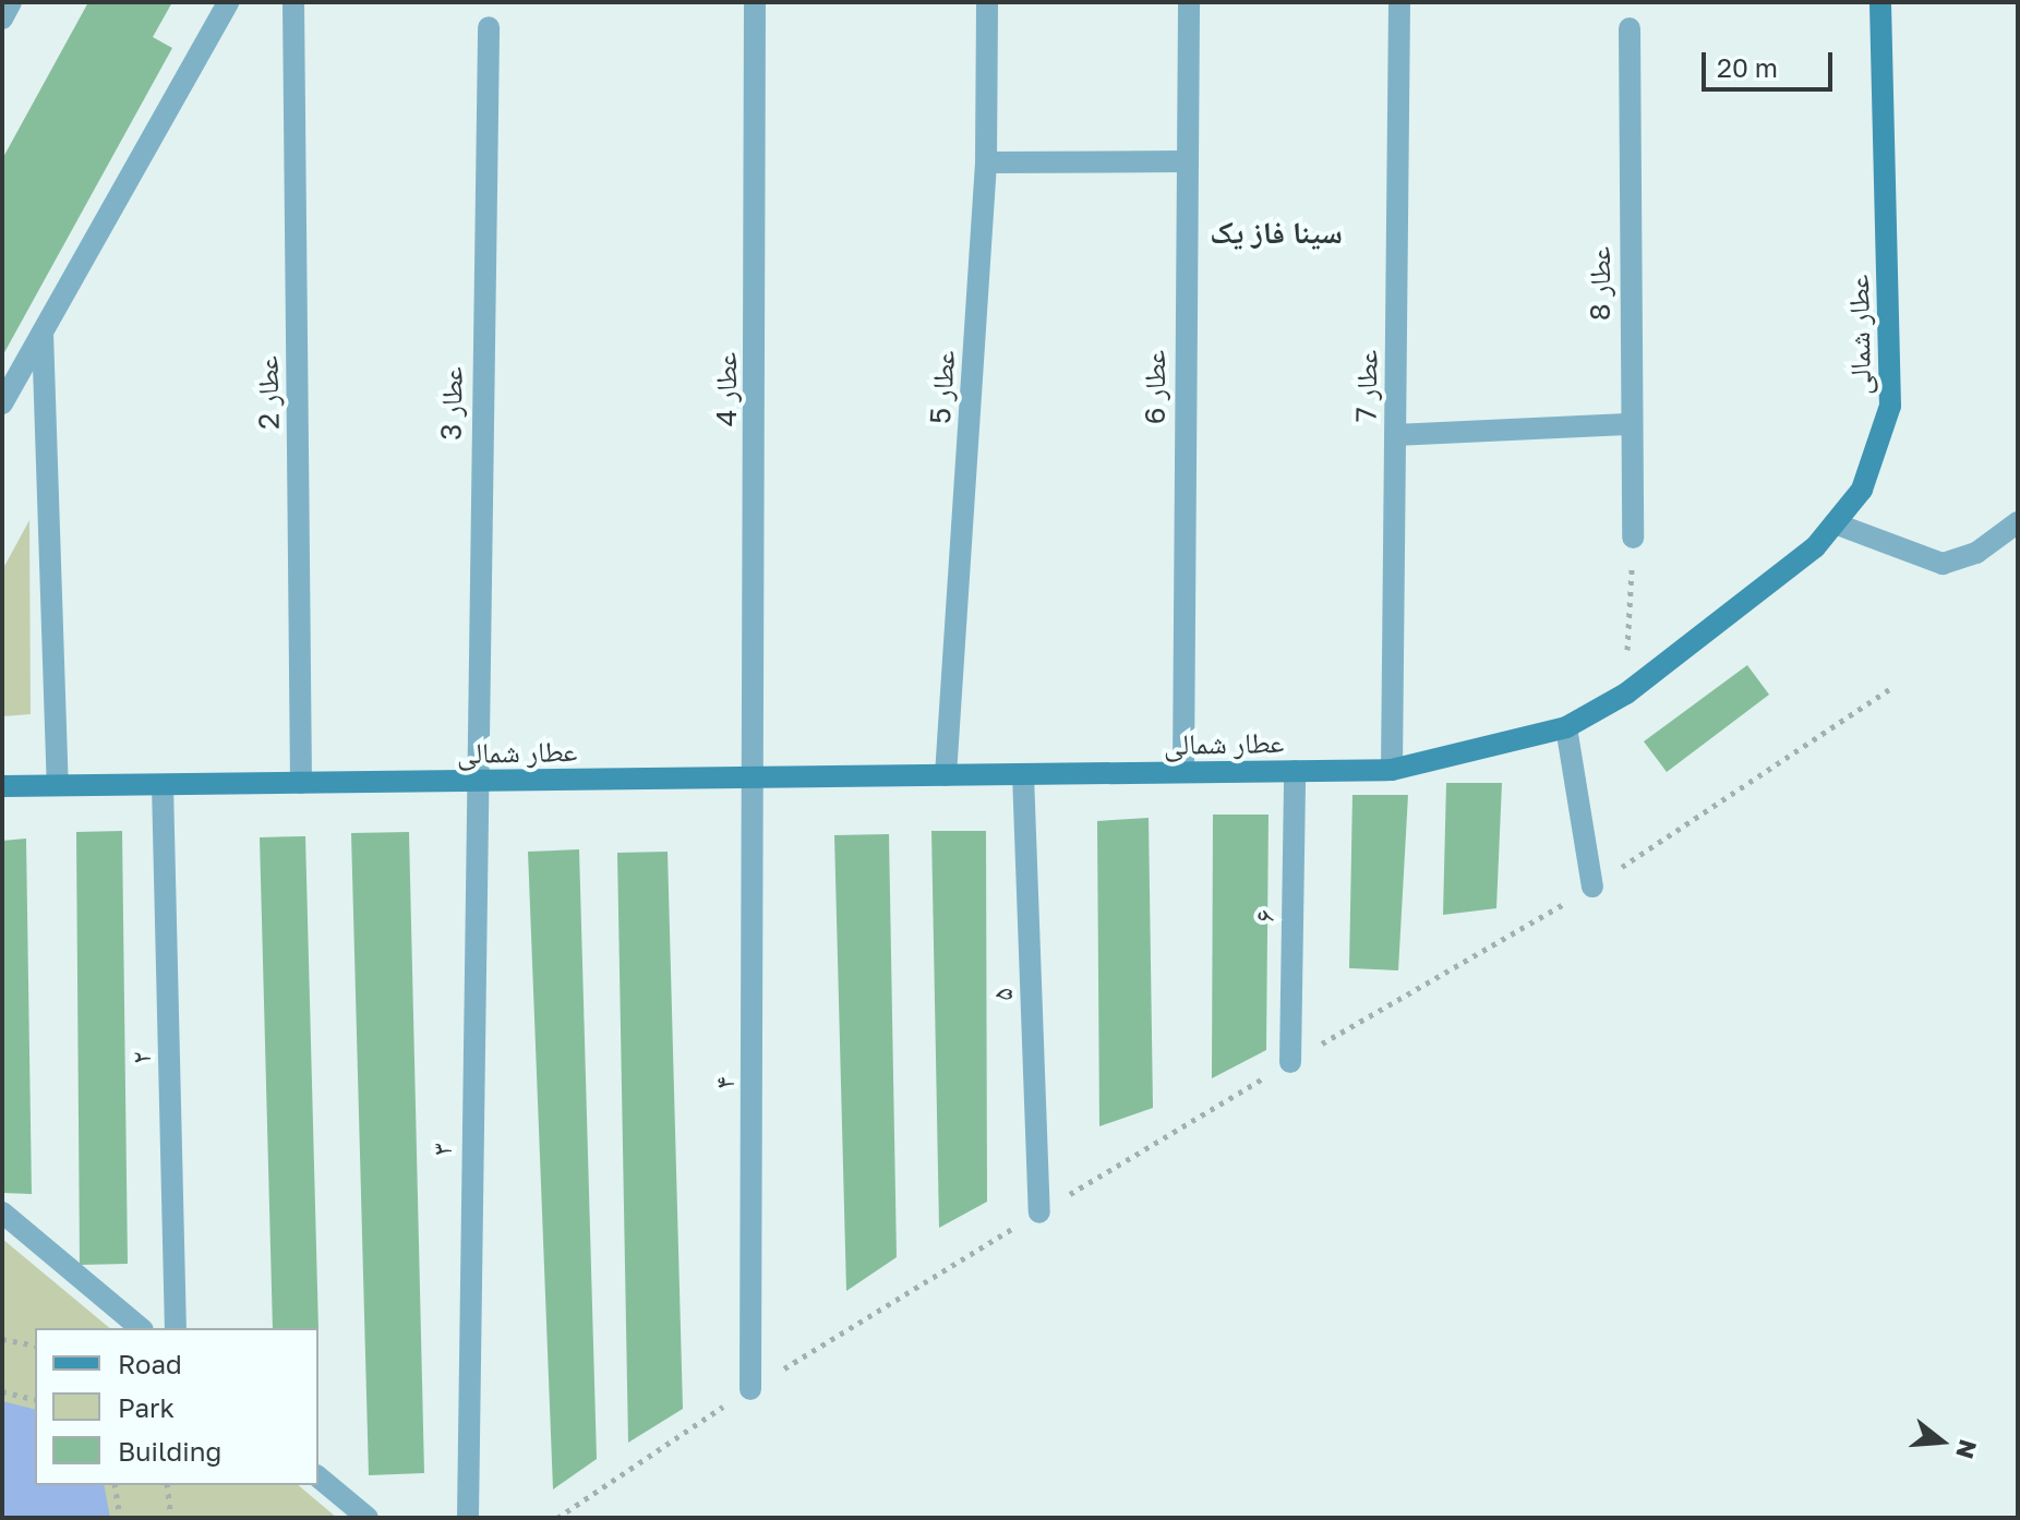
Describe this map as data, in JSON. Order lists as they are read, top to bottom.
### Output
{
  "streets": {
    "street": [
      "عطار 8",
      "عطار شمالی",
      "عطار 7",
      "عطار 5",
      "عطار 6",
      "عطار 4",
      "عطار 2",
      "عطار 3",
      "۶",
      "۵",
      "۲",
      "۴",
      "۳"
    ]
  },
  "crossings": [
    ["عطار شمالی", "عطار 7"],
    ["عطار شمالی", "عطار 5"],
    ["عطار شمالی", "عطار 6"],
    ["عطار شمالی", "عطار 4"],
    ["عطار شمالی", "عطار 2"],
    ["عطار شمالی", "عطار 3"],
    ["عطار شمالی", "۶"],
    ["عطار شمالی", "۵"],
    ["عطار شمالی", "۲"],
    ["عطار شمالی", "۴"],
    ["عطار شمالی", "۳"],
    ["عطار 4", "۴"],
    ["عطار 3", "۳"]
  ],
  "districts": ["سینا فاز یک"],
  "legend": ["Road", "Park", "Building"],
  "scale_bar": "20 m",
  "north": "right"
}
